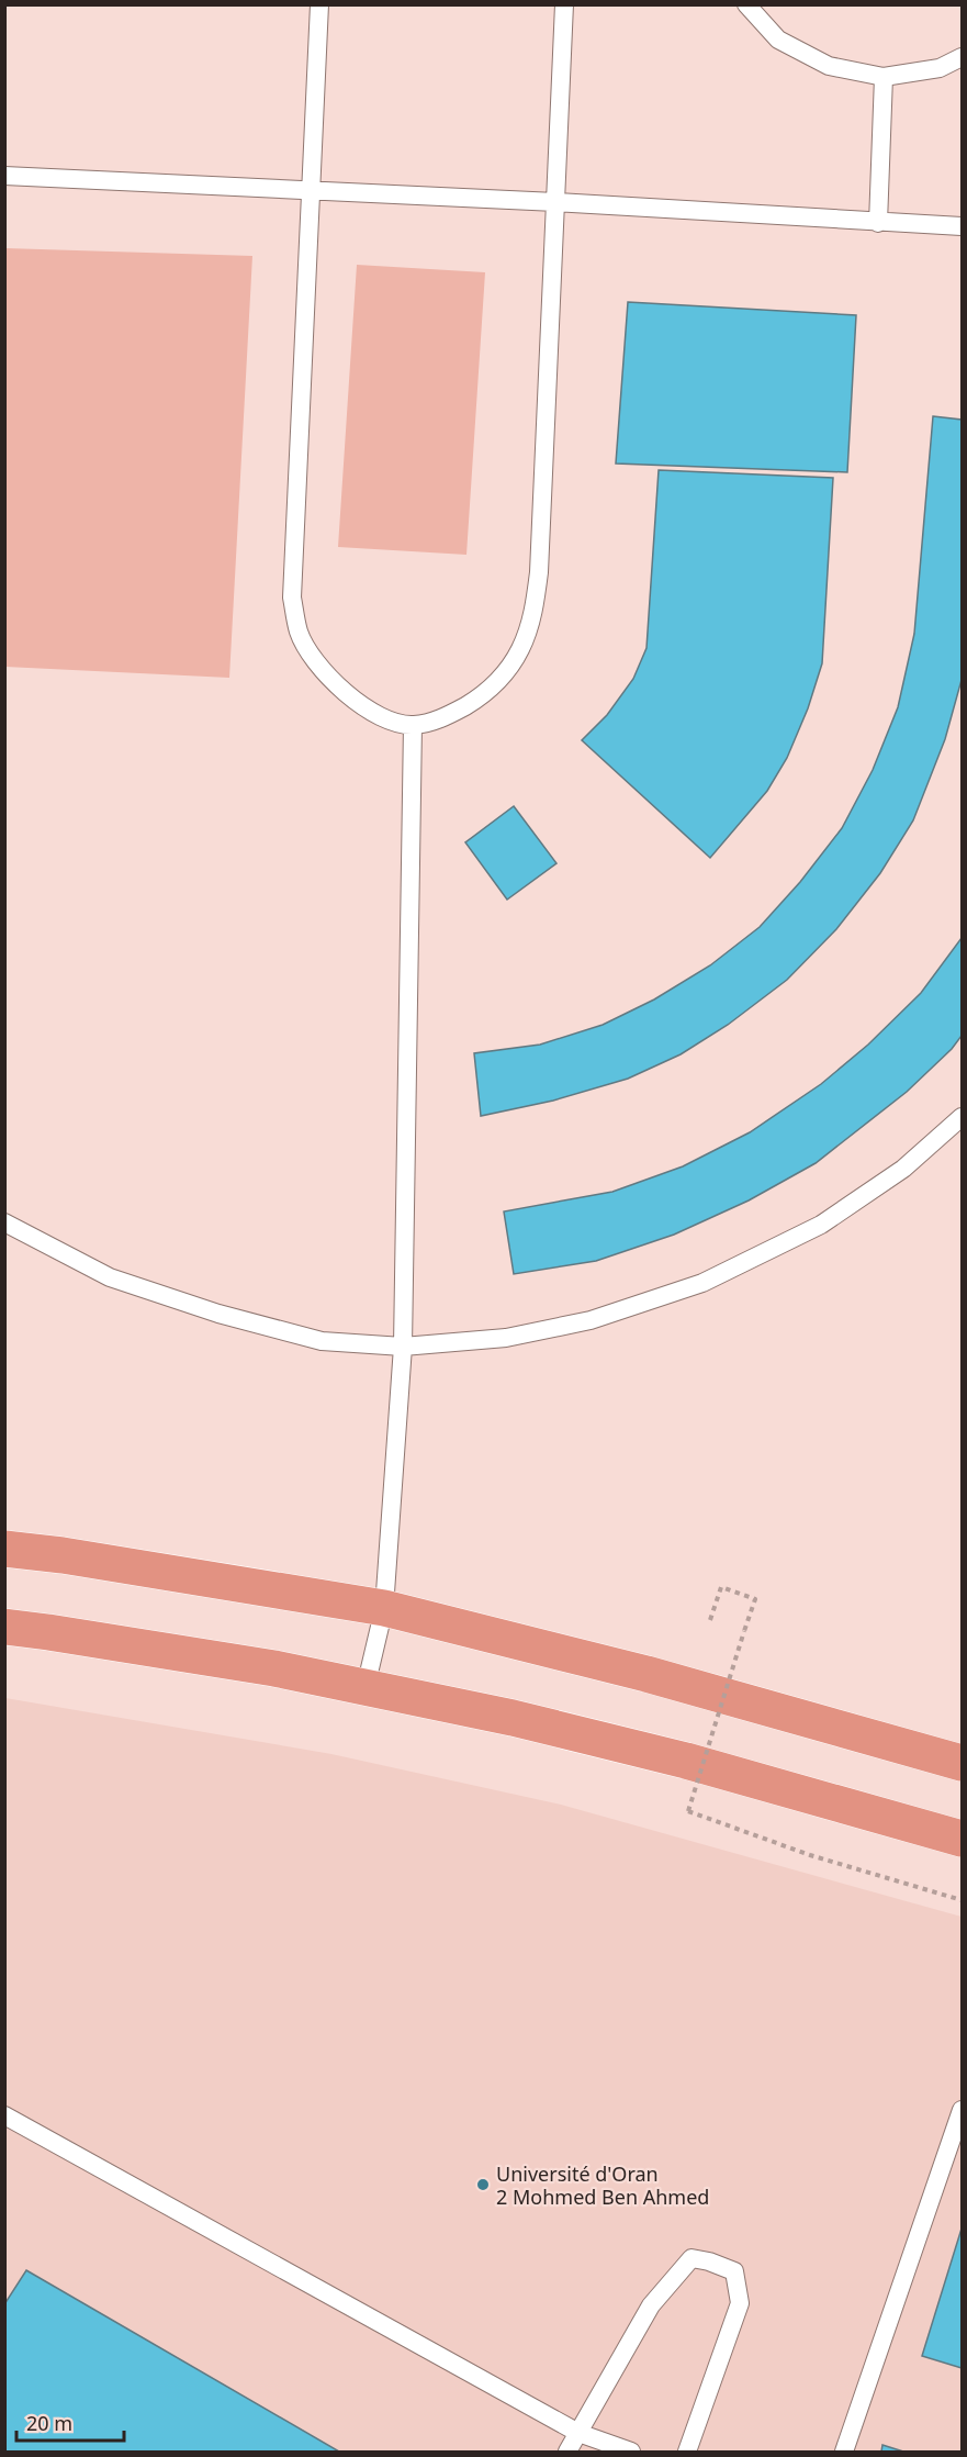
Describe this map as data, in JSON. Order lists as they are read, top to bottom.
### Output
{
  "places": ["Université d'Oran 2 Mohmed Ben Ahmed"],
  "scale_bar": "20 m"
}
